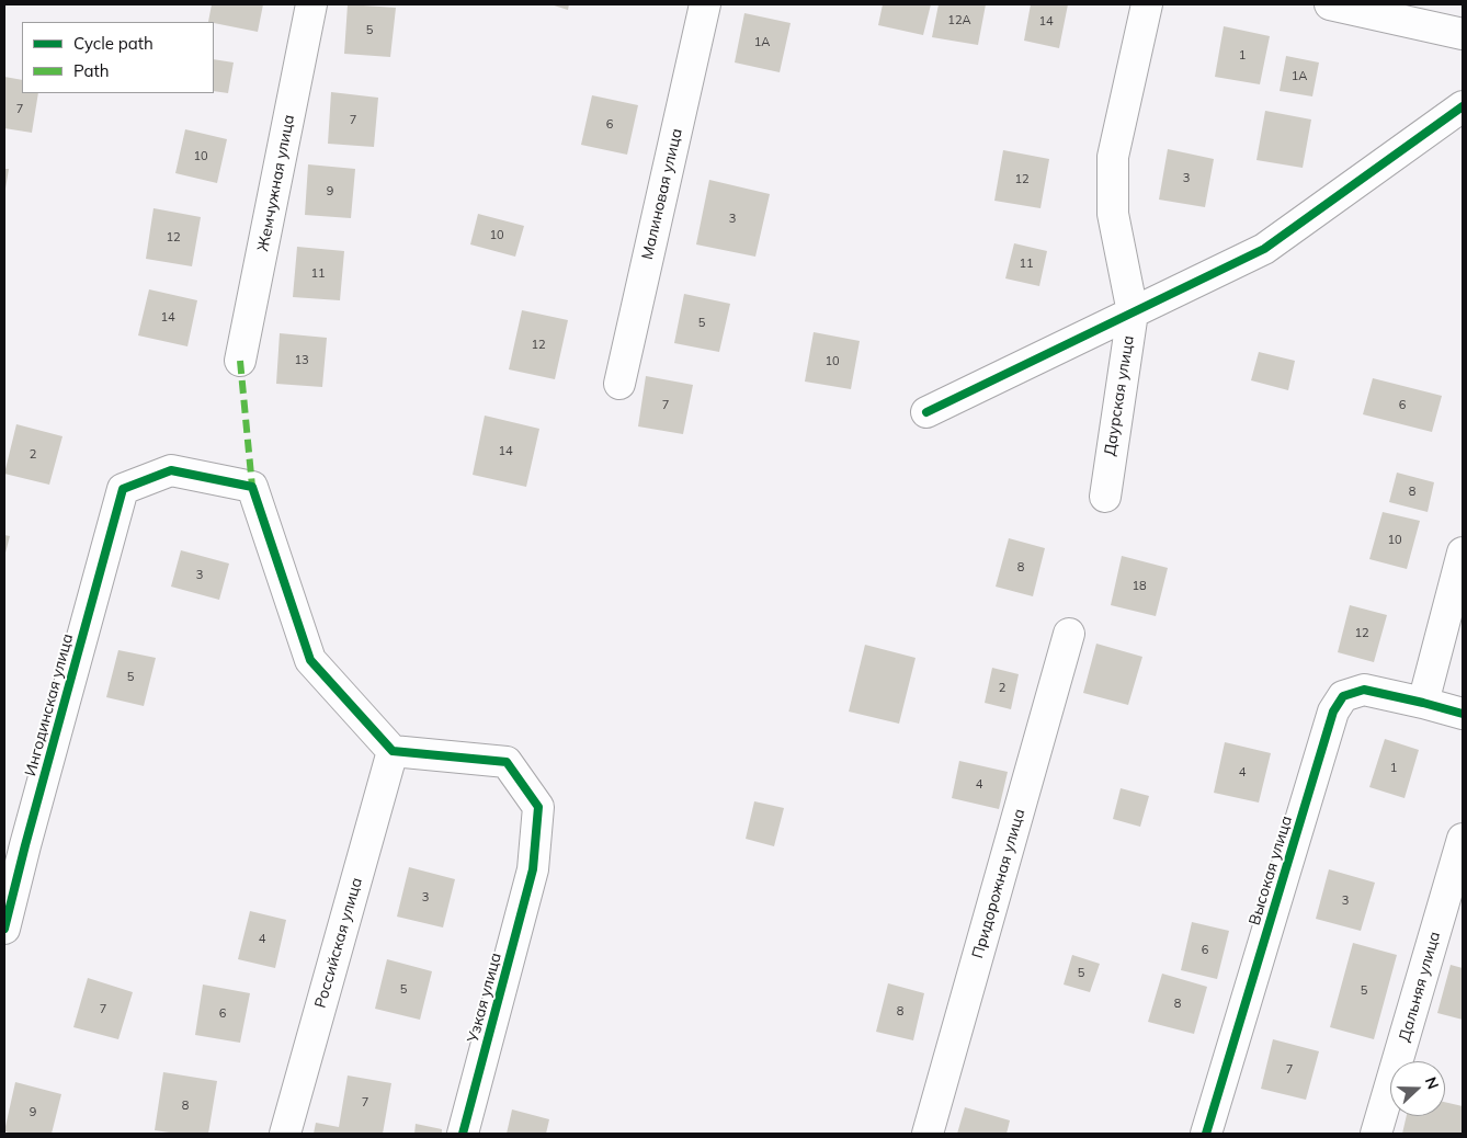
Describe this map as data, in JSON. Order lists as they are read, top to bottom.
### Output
{
  "streets": {
    "street": [
      "Жемчужная улица",
      "Малиновая улица",
      "Даурская улица",
      "Ингодинская улица",
      "Высокая улица",
      "Придорожная улица",
      "Российская улица",
      "Дальняя улица",
      "Узкая улица"
    ]
  },
  "crossings": [
    ["Ингодинская улица", "Российская улица"],
    ["Ингодинская улица", "Узкая улица"],
    ["Российская улица", "Узкая улица"]
  ],
  "house_numbers": [
    "12А",
    "14",
    "5",
    "1А",
    "1",
    "1А",
    "7",
    "7",
    "6",
    "10",
    "3",
    "12",
    "9",
    "3",
    "10",
    "12",
    "11",
    "11",
    "14",
    "5",
    "12",
    "13",
    "10",
    "7",
    "6",
    "14",
    "2",
    "8",
    "10",
    "8",
    "3",
    "18",
    "12",
    "5",
    "2",
    "1",
    "4",
    "4",
    "3",
    "3",
    "4",
    "6",
    "5",
    "5",
    "5",
    "8",
    "7",
    "8",
    "6",
    "7",
    "7",
    "8",
    "9"
  ],
  "legend": ["Cycle path", "Path"],
  "north": "right"
}
